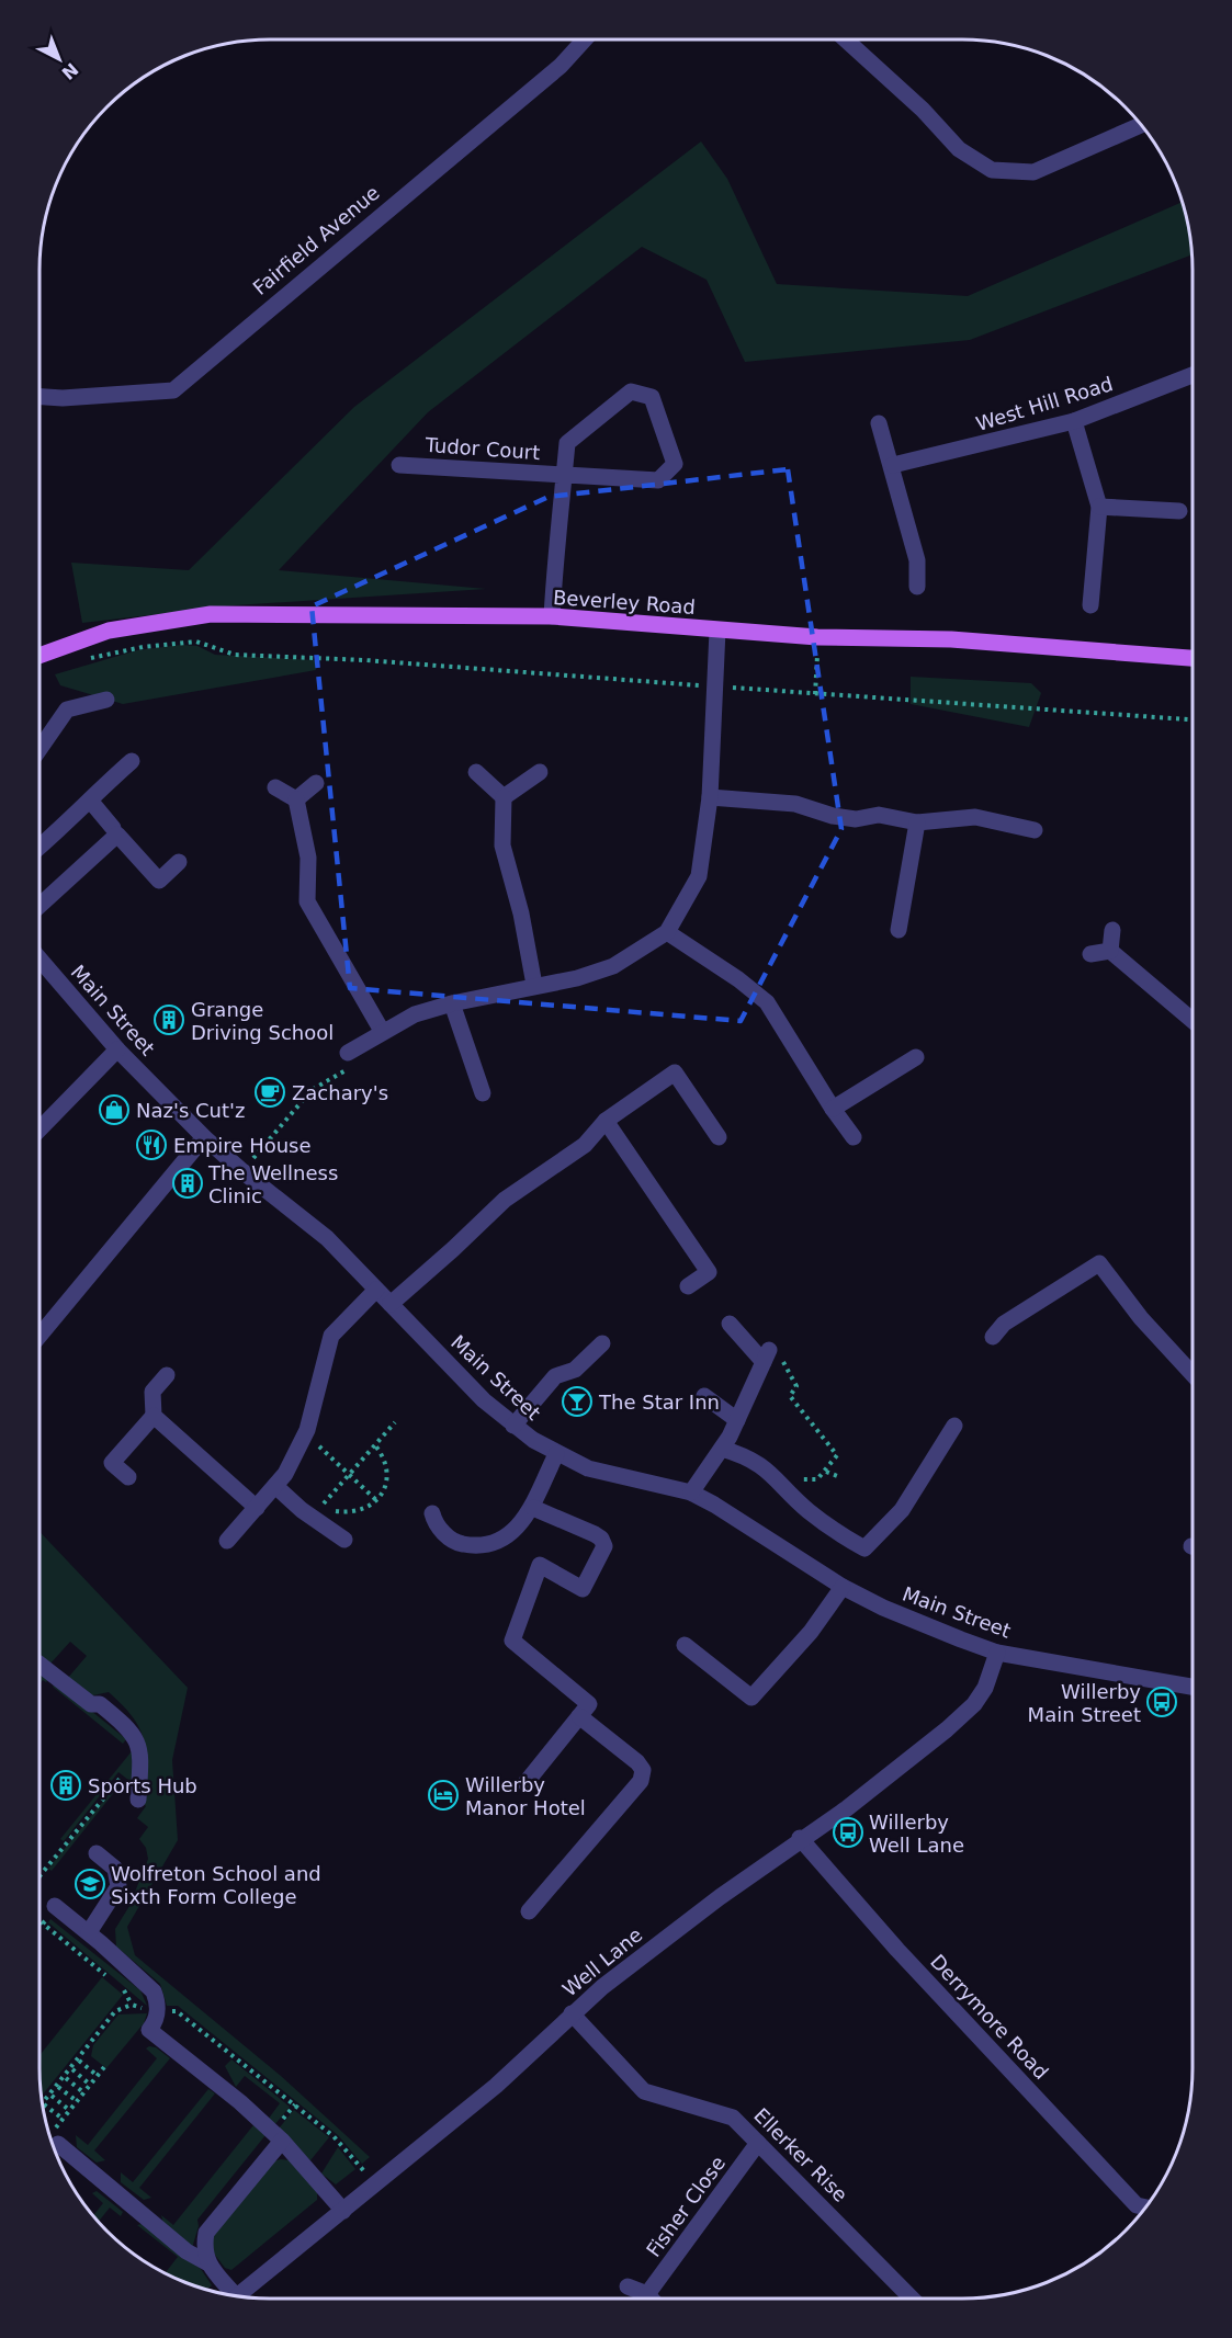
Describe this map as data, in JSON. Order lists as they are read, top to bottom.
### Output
{
  "streets": {
    "main road": ["Beverley Road"],
    "street": [
      "Fairfield Avenue",
      "West Hill Road",
      "Tudor Court",
      "Main Street",
      "Well Lane",
      "Derrymore Road",
      "Ellerker Rise",
      "Fisher Close"
    ]
  },
  "crossings": [
    ["Tudor Court", "Beverley Road"],
    ["Main Street", "Well Lane"],
    ["Well Lane", "Derrymore Road"],
    ["Well Lane", "Ellerker Rise"],
    ["Ellerker Rise", "Fisher Close"]
  ],
  "places": {
    "building": ["Grange Driving School", "The Wellness Clinic", "Sports Hub"],
    "cafe": ["Zachary's"],
    "shop": ["Naz's Cut'z"],
    "restaurant": ["Empire House"],
    "bar": ["The Star Inn"],
    "bus stop": ["Willerby Main Street", "Willerby Well Lane"],
    "hotel": ["Willerby Manor Hotel"],
    "school or university": ["Wolfreton School and Sixth Form College"]
  },
  "north": "bottom right"
}
